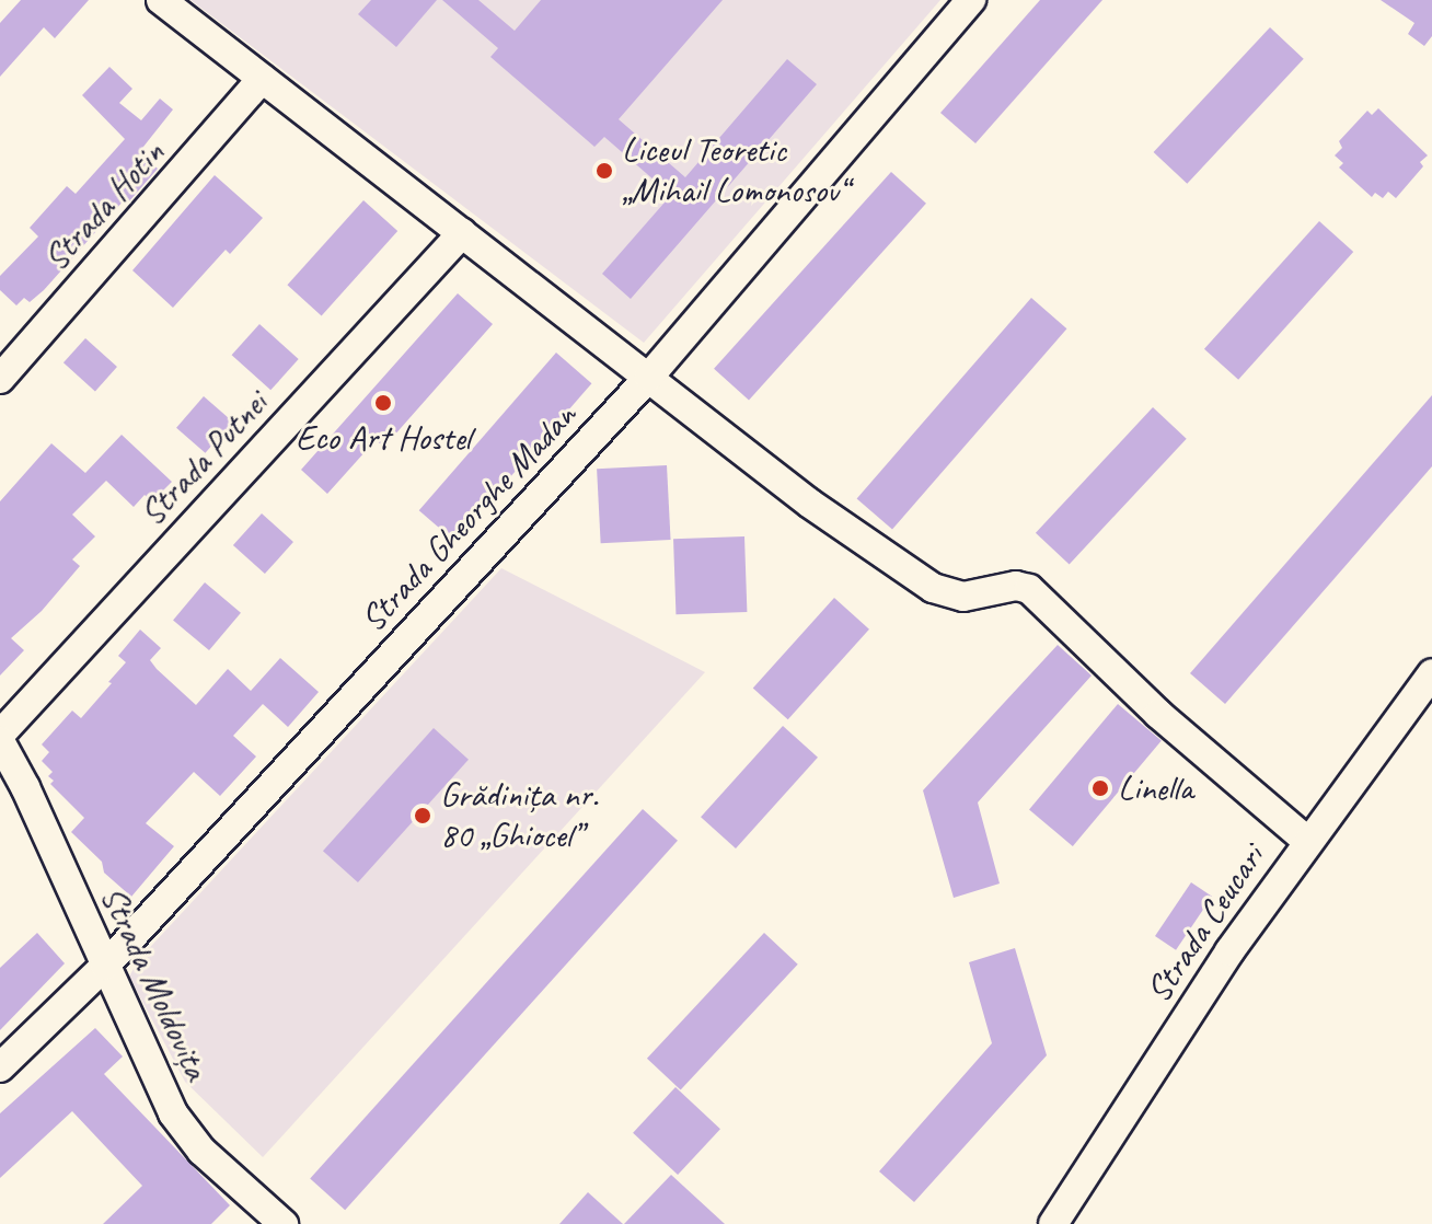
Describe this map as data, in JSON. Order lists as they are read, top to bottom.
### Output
{
  "streets": {
    "street": [
      "Strada Hotin",
      "Strada Putnei",
      "Strada Gheorghe Madan",
      "Strada Ceucari",
      "Strada Moldovița"
    ]
  },
  "crossings": [
    ["Strada Putnei", "Strada Moldovița"],
    ["Strada Gheorghe Madan", "Strada Moldovița"]
  ],
  "places": [
    "Liceul Teoretic „Mihail Lomonosov“",
    "Eco Art Hostel",
    "Linella",
    "Grădinița nr. 80 „Ghiocel”"
  ]
}
